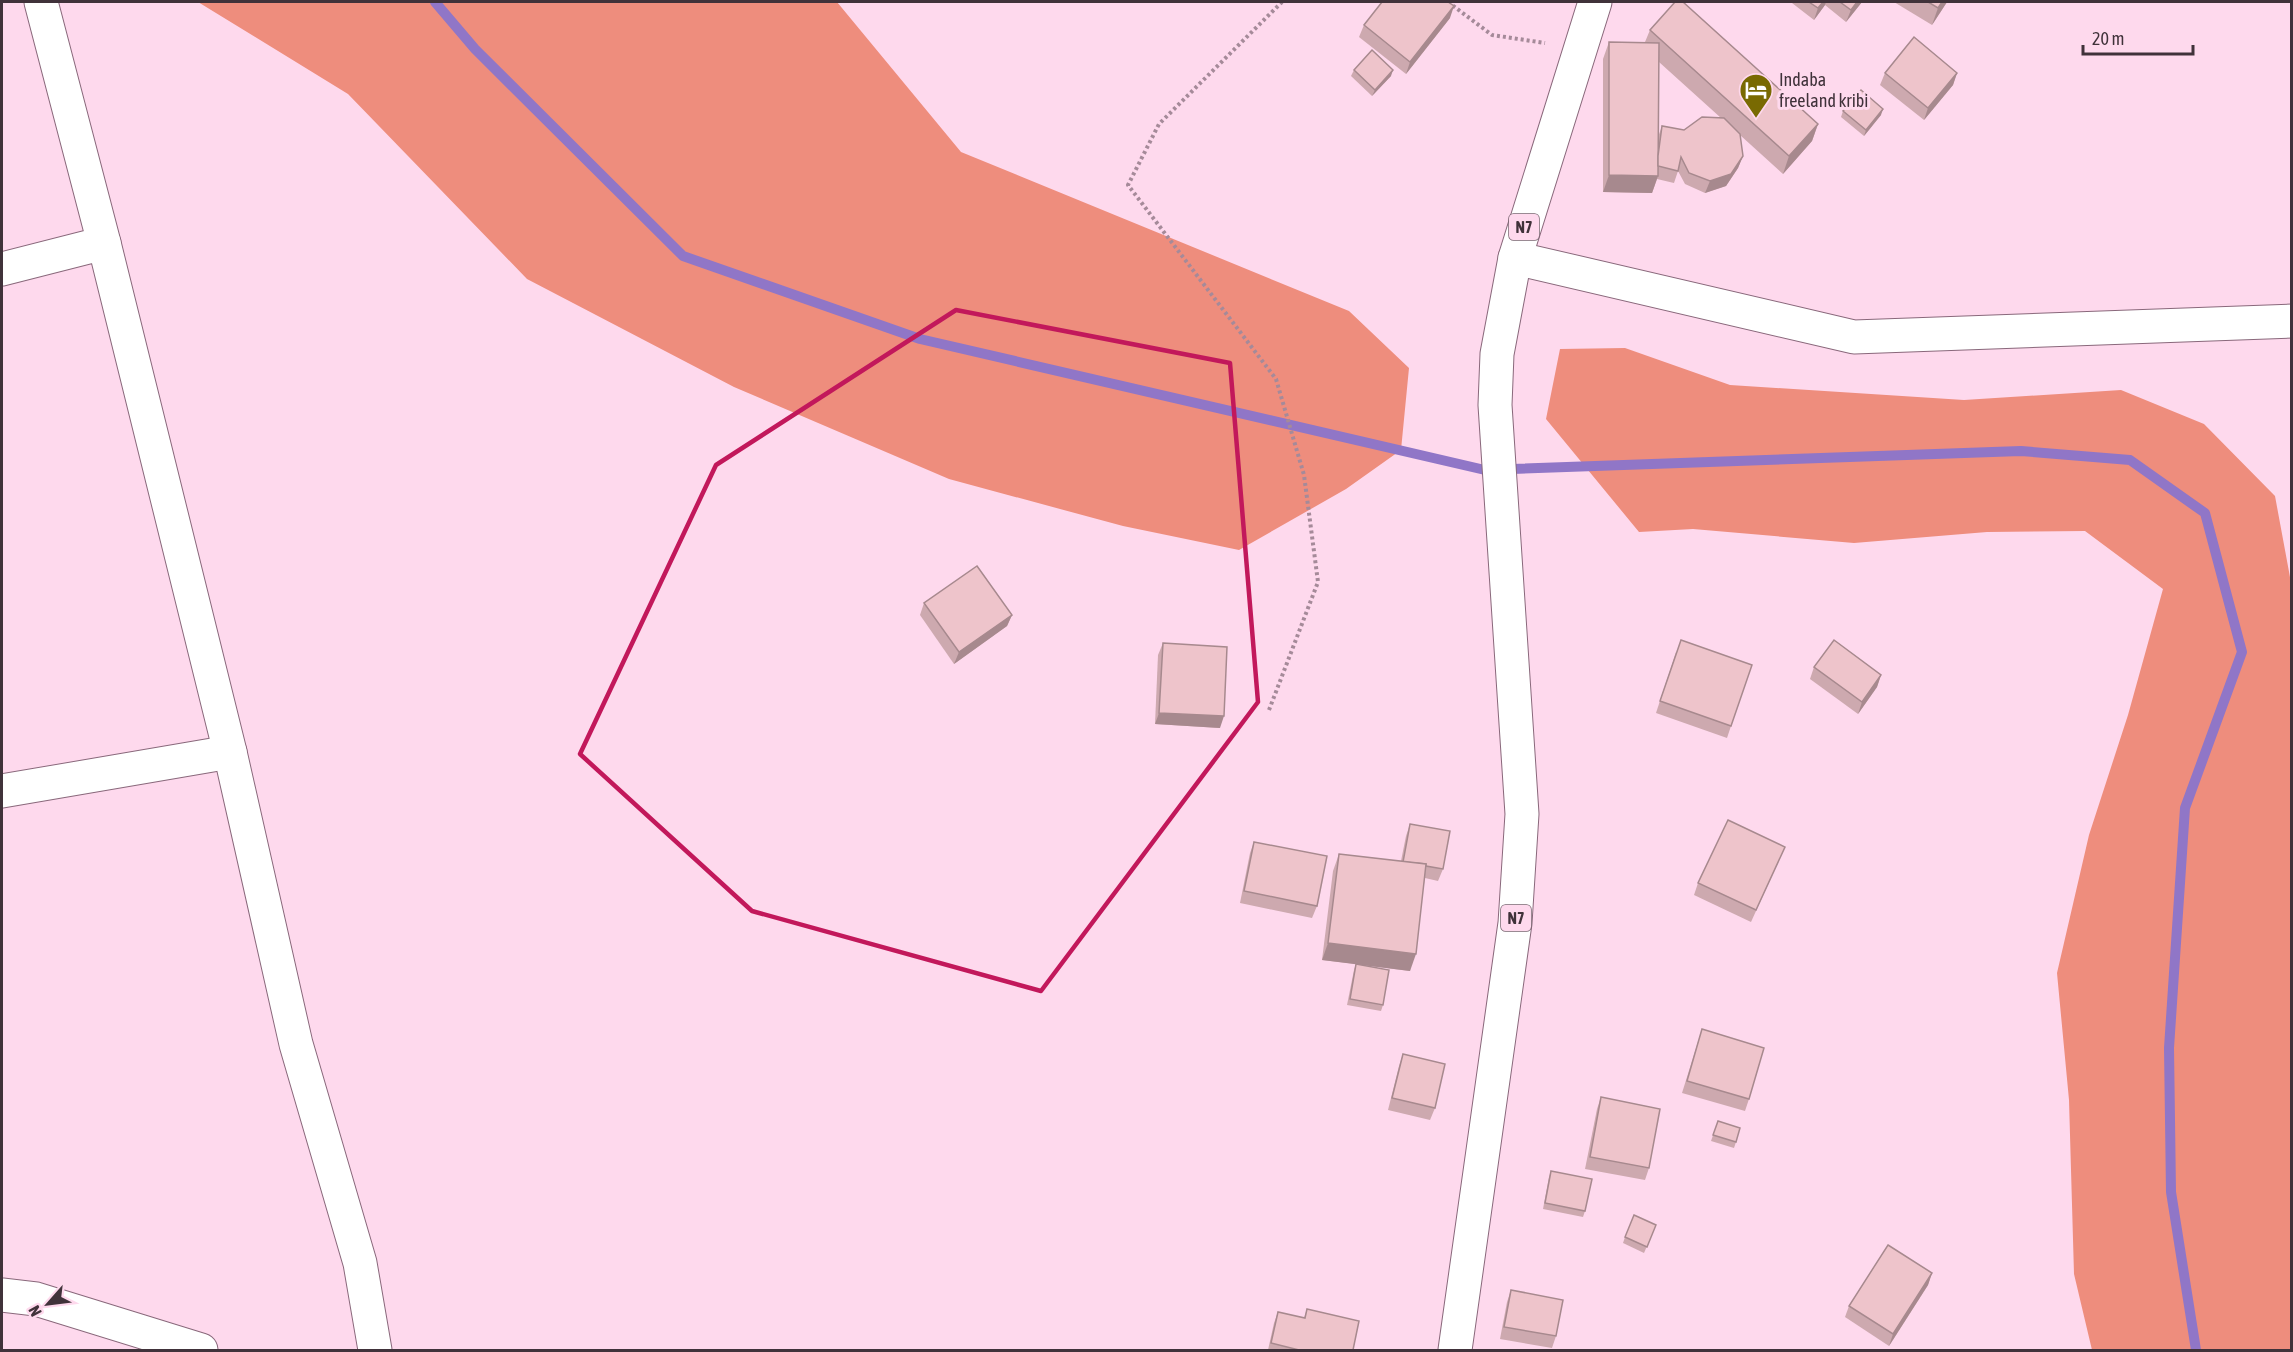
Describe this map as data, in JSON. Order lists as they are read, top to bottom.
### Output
{
  "streets": {
    "main road": ["N7"]
  },
  "places": {
    "hotel": ["Indaba freeland kribi"]
  },
  "scale_bar": "20 m",
  "north": "bottom left"
}
